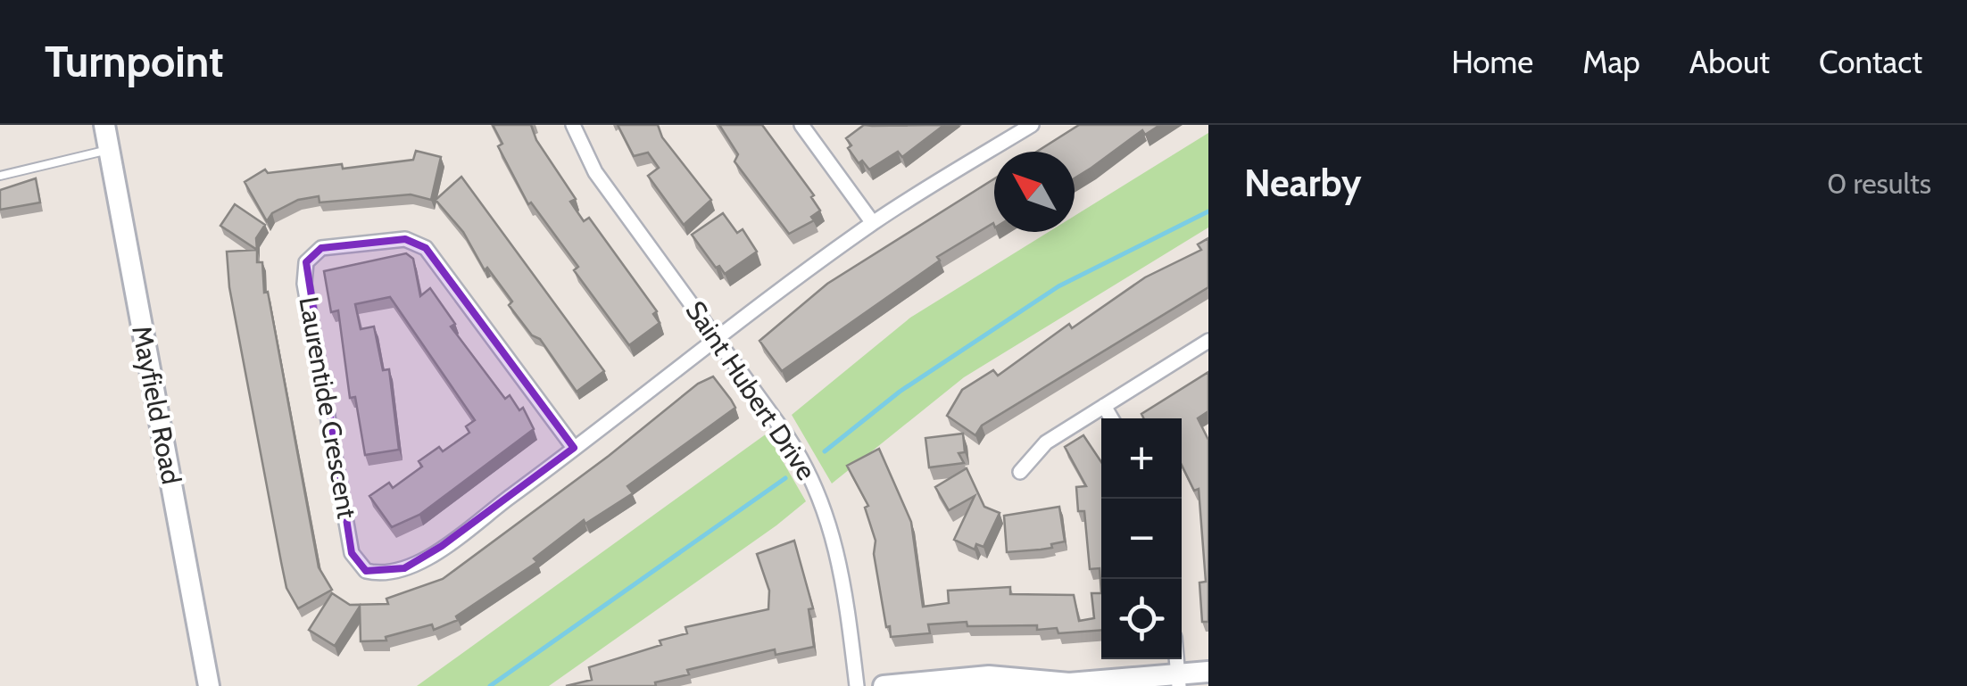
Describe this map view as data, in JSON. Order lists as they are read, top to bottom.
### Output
{
  "streets": {
    "main road": ["Mayfield Road"],
    "street": ["Saint Hubert Drive", "Laurentide Crescent"]
  },
  "crossings": [
    ["Saint Hubert Drive", "Laurentide Crescent"]
  ],
  "north": "top left",
  "page": {
    "header": "Turnpoint",
    "nav": [
      "Home",
      "Map",
      "About",
      "Contact"
    ],
    "heading": ["Nearby", "0 results"],
    "map_buttons": ["+", "−"]
  }
}
